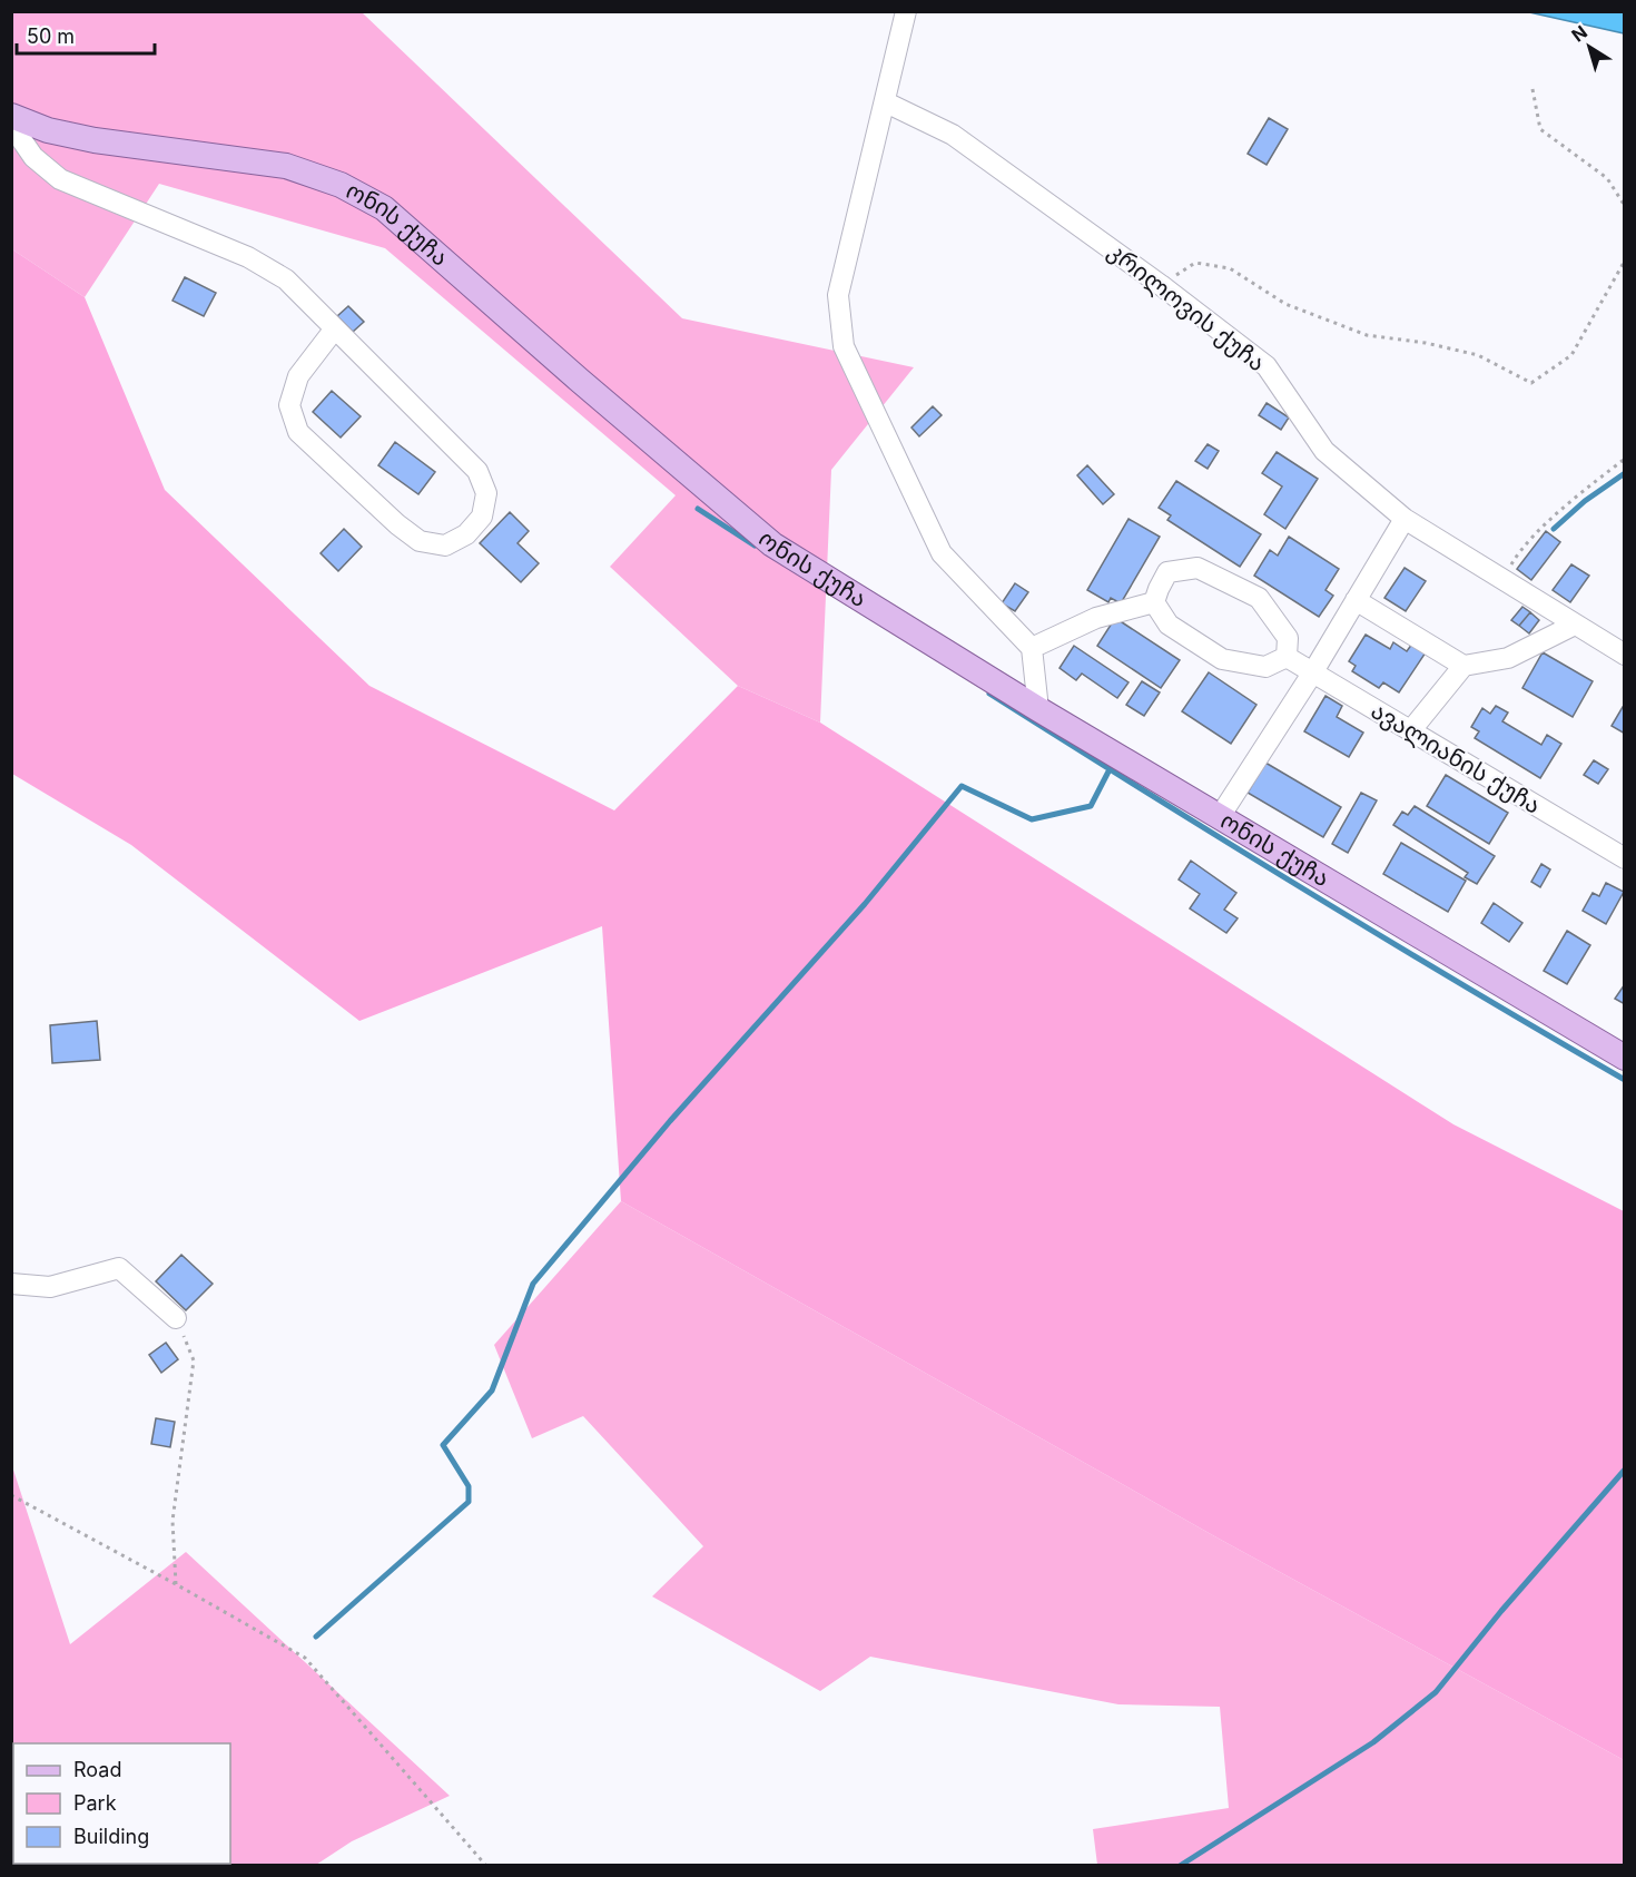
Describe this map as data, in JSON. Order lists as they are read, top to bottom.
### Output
{
  "streets": {
    "main road": ["ონის ქუჩა"],
    "street": ["კრილოვის ქუჩა", "ავალიანის ქუჩა"]
  },
  "legend": ["Road", "Park", "Building"],
  "scale_bar": "50 m",
  "north": "top left"
}
